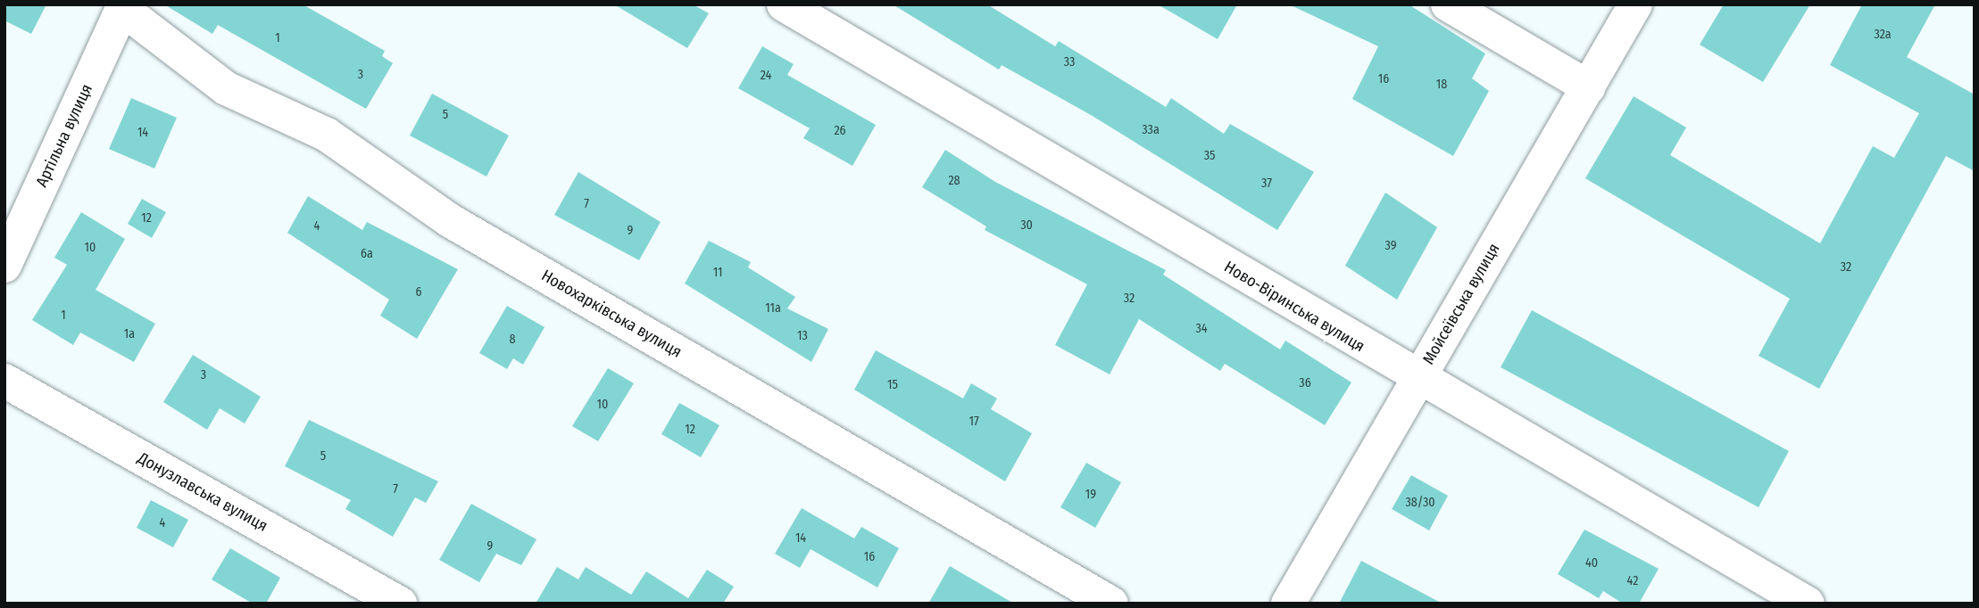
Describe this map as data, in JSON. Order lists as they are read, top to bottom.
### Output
{
  "streets": {
    "street": [
      "Артільна вулиця",
      "Мойсеївська вулиця",
      "Ново-Віринська вулиця",
      "Новохарківська вулиця",
      "Донузлавська вулиця"
    ]
  },
  "crossings": [
    ["Артільна вулиця", "Новохарківська вулиця"],
    ["Мойсеївська вулиця", "Ново-Віринська вулиця"]
  ],
  "house_numbers": [
    "32а",
    "1",
    "33",
    "3",
    "24",
    "16",
    "18",
    "5",
    "33а",
    "26",
    "14",
    "35",
    "28",
    "37",
    "7",
    "12",
    "30",
    "4",
    "9",
    "39",
    "10",
    "6а",
    "32",
    "11",
    "6",
    "32",
    "11а",
    "1",
    "34",
    "1а",
    "13",
    "8",
    "3",
    "36",
    "15",
    "10",
    "17",
    "12",
    "5",
    "7",
    "19",
    "38/30",
    "4",
    "14",
    "9",
    "16",
    "40",
    "42"
  ]
}
